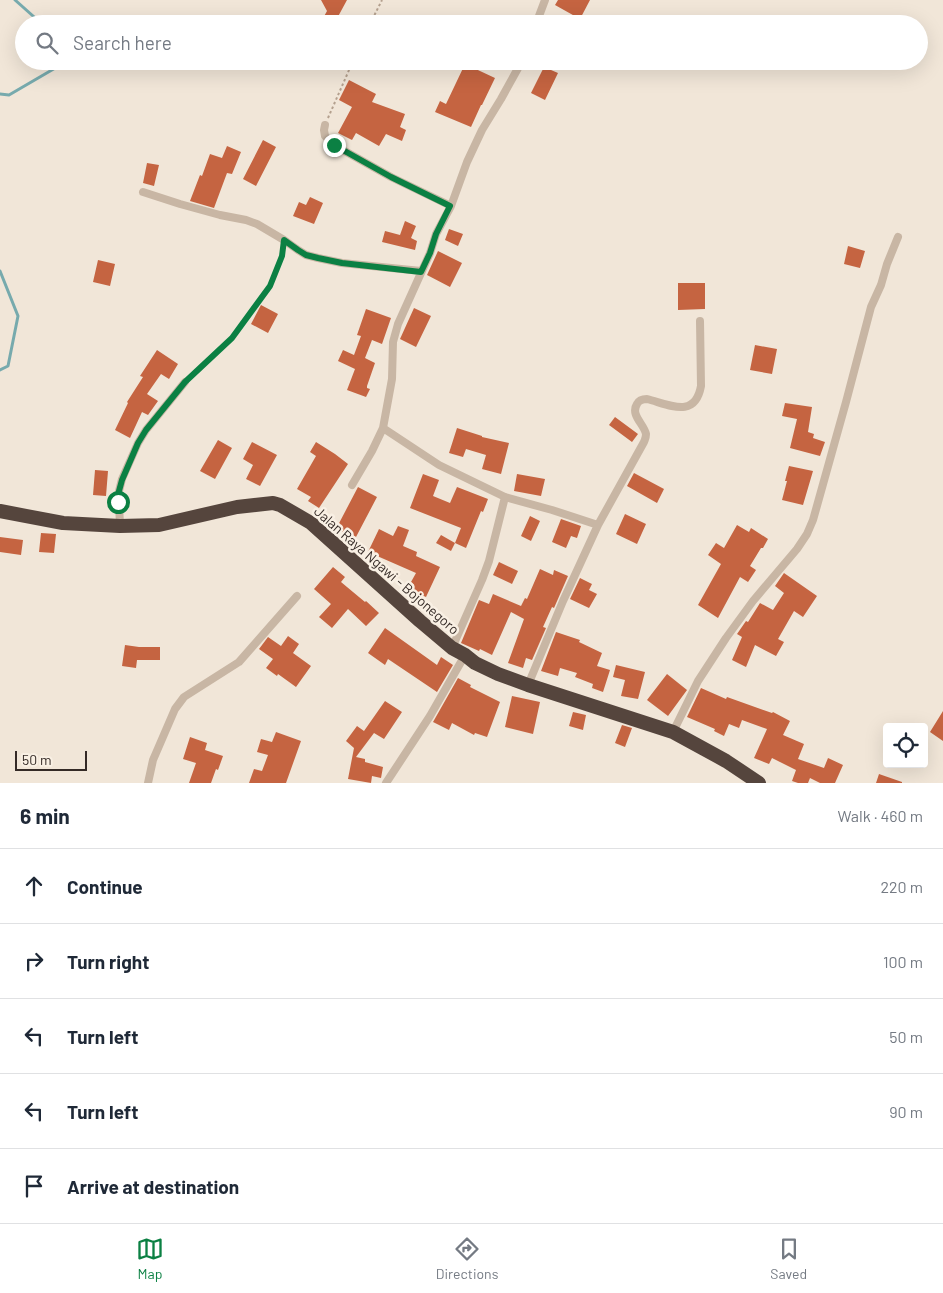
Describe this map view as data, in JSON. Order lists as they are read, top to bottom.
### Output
{
  "streets": {
    "highway": ["Jalan Raya Ngawi - Bojonegoro"]
  },
  "scale_bar": "50 m",
  "page": {
    "search": "Search here",
    "scale": "50 m",
    "heading": ["6 min", "Walk · 460 m"],
    "list": [
      ["Continue", "220 m"],
      ["Turn right", "100 m"],
      ["Turn left", "50 m"],
      ["Turn left", "90 m"],
      "Arrive at destination"
    ],
    "nav": ["Map", "Directions", "Saved"]
  }
}
